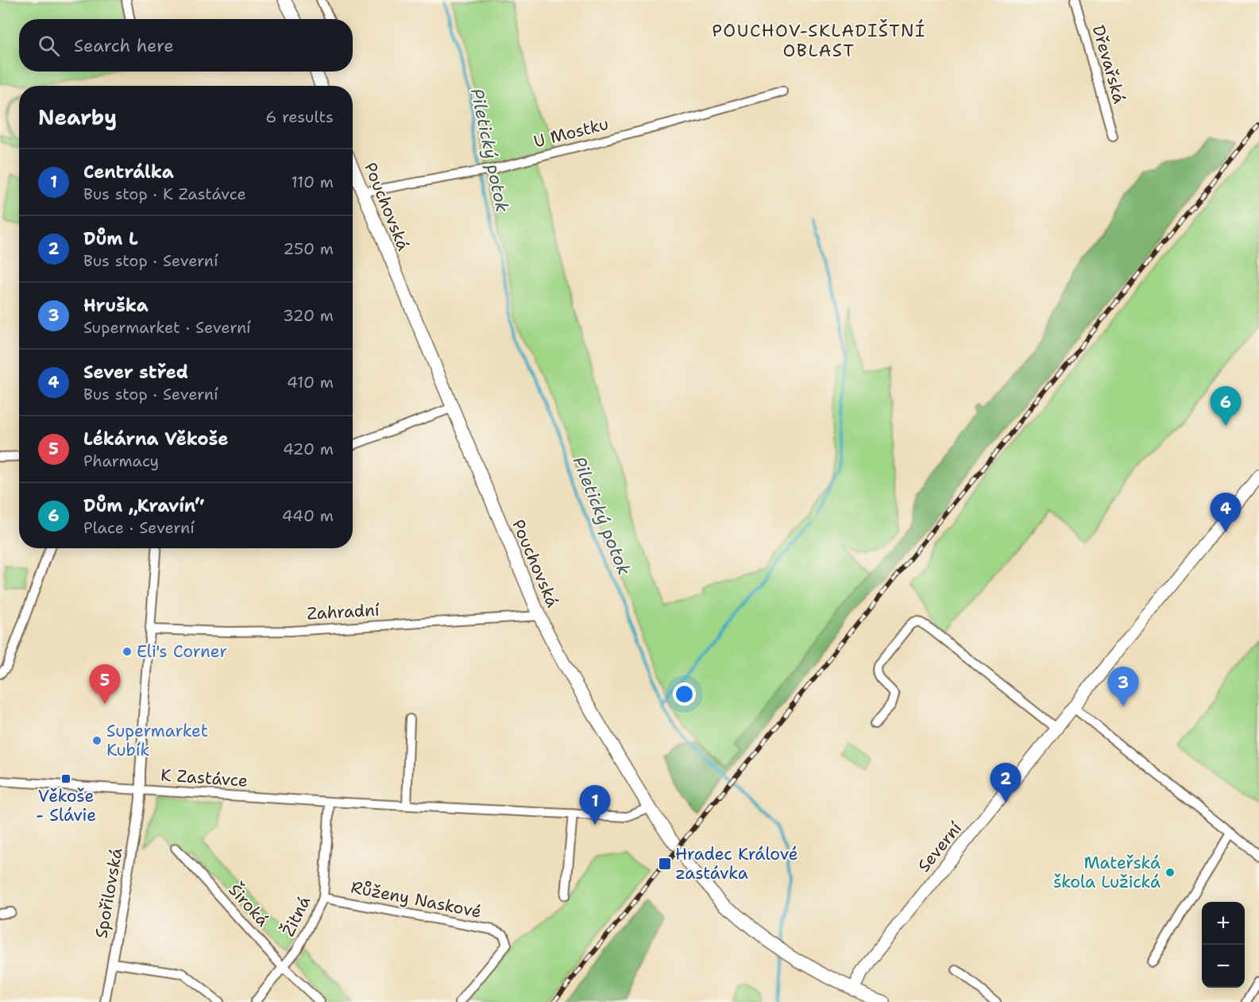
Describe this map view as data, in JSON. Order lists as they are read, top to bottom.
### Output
{
  "streets": {
    "street": [
      "Dřevařská",
      "U Mostku",
      "Pouchovská",
      "Zahradní",
      "K Zastávce",
      "Severní",
      "Spořilovská",
      "Růženy Naskové",
      "Široká",
      "Žitná"
    ]
  },
  "crossings": [
    ["U Mostku", "Pouchovská"],
    ["Pouchovská", "Zahradní"],
    ["Pouchovská", "K Zastávce"],
    ["Pouchovská", "Severní"],
    ["Zahradní", "Spořilovská"],
    ["K Zastávce", "Spořilovská"],
    ["K Zastávce", "Žitná"],
    ["Růženy Naskové", "Žitná"],
    ["Široká", "Žitná"]
  ],
  "districts": ["POUCHOV-SKLADIŠTNÍ OBLAST"],
  "water": ["Piletický potok"],
  "places": {
    "other": ["Eli's Corner", "Supermarket Kubík", "Mateřská škola Lužická"],
    "transit": ["Věkoše - Slávie", "Hradec Králové zastávka"]
  },
  "page": {
    "search": "Search here",
    "heading": ["Nearby", "6 results"],
    "list": [
      {
        "mark": "1",
        "name": "Centrálka",
        "note": "Bus stop · K Zastávce",
        "value": "110 m"
      },
      {
        "mark": "2",
        "name": "Dům L",
        "note": "Bus stop · Severní",
        "value": "250 m"
      },
      {
        "mark": "3",
        "name": "Hruška",
        "note": "Supermarket · Severní",
        "value": "320 m"
      },
      {
        "mark": "4",
        "name": "Sever střed",
        "note": "Bus stop · Severní",
        "value": "410 m"
      },
      {
        "mark": "5",
        "name": "Lékárna Věkoše",
        "note": "Pharmacy",
        "value": "420 m"
      },
      {
        "mark": "6",
        "name": "Dům „Kravín“",
        "note": "Place · Severní",
        "value": "440 m"
      }
    ],
    "pins": [
      "6",
      "4",
      "5",
      "3",
      "2",
      "1"
    ],
    "map_buttons": ["+", "−"]
  }
}
